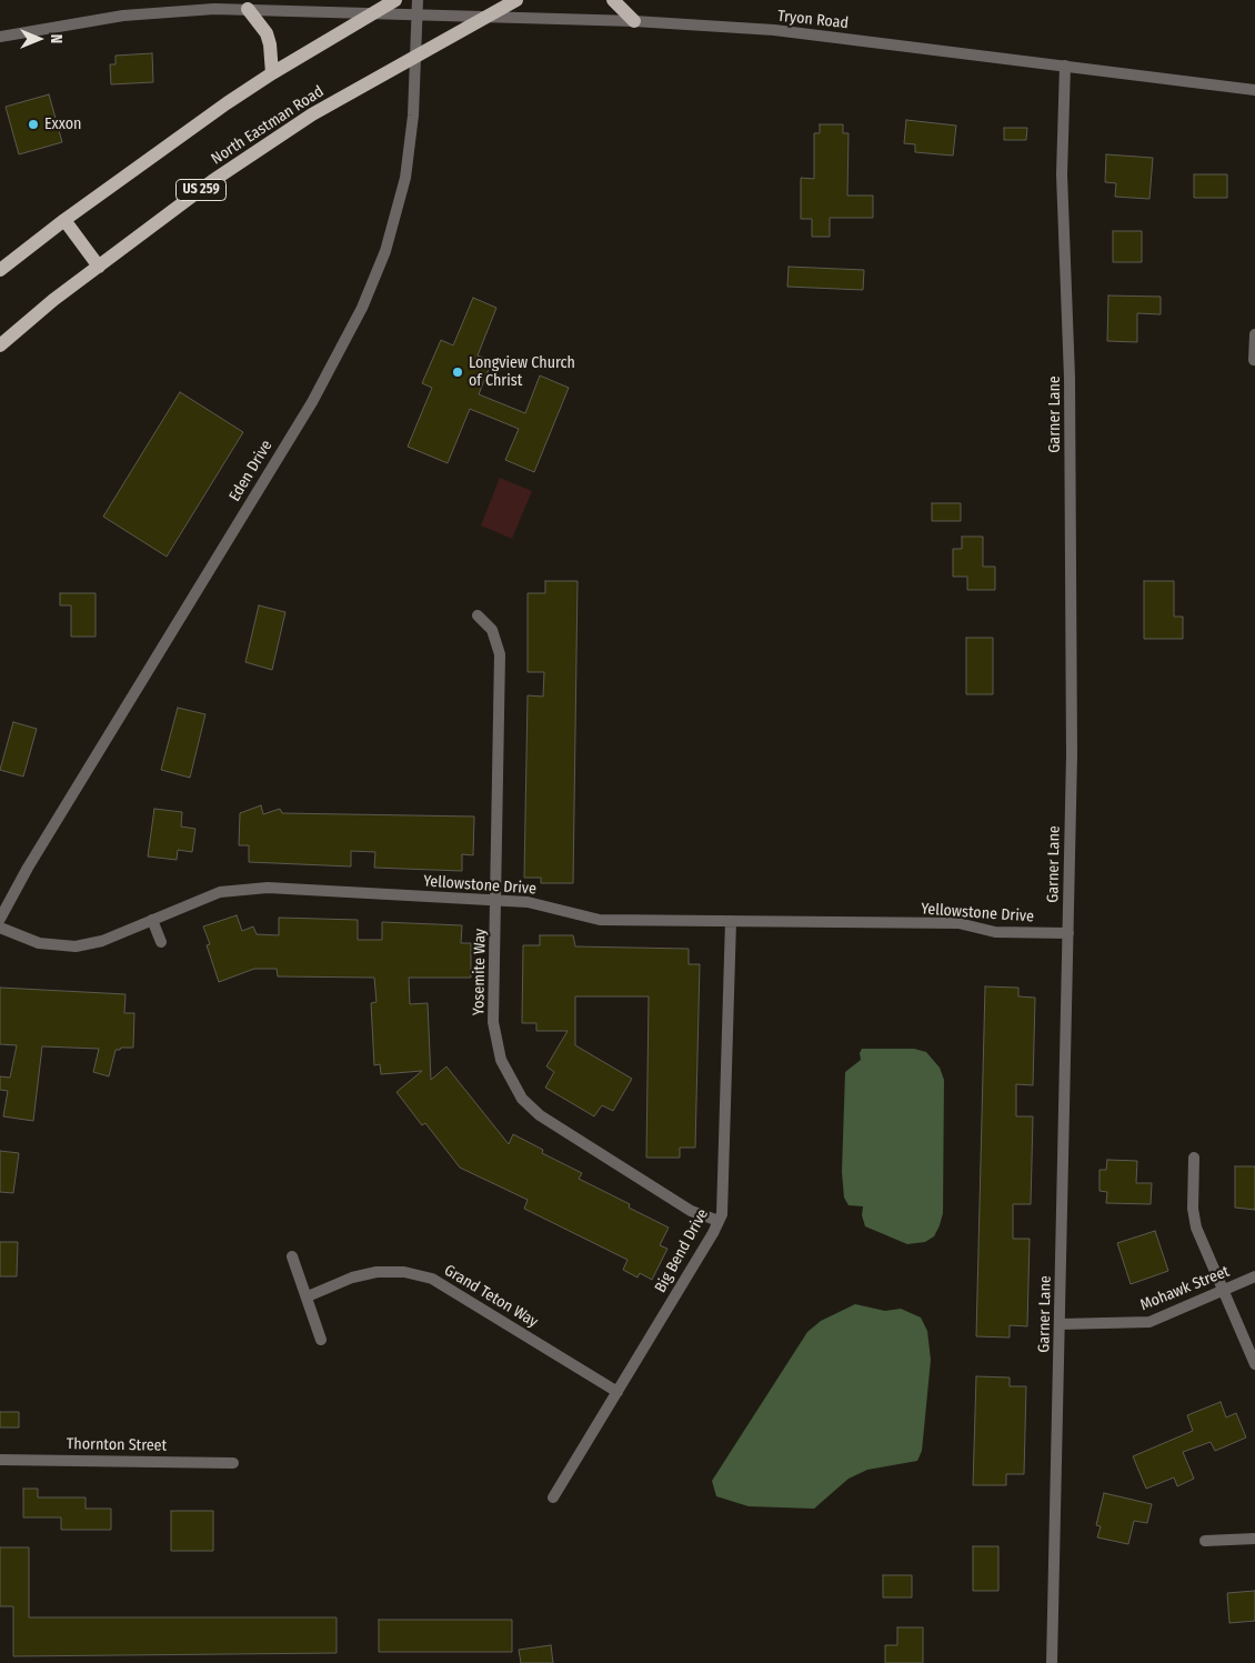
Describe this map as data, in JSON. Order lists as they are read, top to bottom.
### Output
{
  "streets": {
    "main road": ["North Eastman Road", "US 259"],
    "street": [
      "Tryon Road",
      "Garner Lane",
      "Eden Drive",
      "Yellowstone Drive",
      "Yosemite Way",
      "Big Bend Drive",
      "Mohawk Street",
      "Grand Teton Way",
      "Thornton Street"
    ]
  },
  "crossings": [
    ["Tryon Road", "North Eastman Road"],
    ["Tryon Road", "Garner Lane"],
    ["Tryon Road", "Eden Drive"],
    ["North Eastman Road", "Eden Drive"],
    ["Garner Lane", "Yellowstone Drive"],
    ["Garner Lane", "Mohawk Street"],
    ["Yellowstone Drive", "Yosemite Way"],
    ["Yellowstone Drive", "Big Bend Drive"],
    ["Yosemite Way", "Big Bend Drive"],
    ["Big Bend Drive", "Grand Teton Way"]
  ],
  "places": ["Exxon", "Longview Church of Christ"],
  "north": "right"
}
